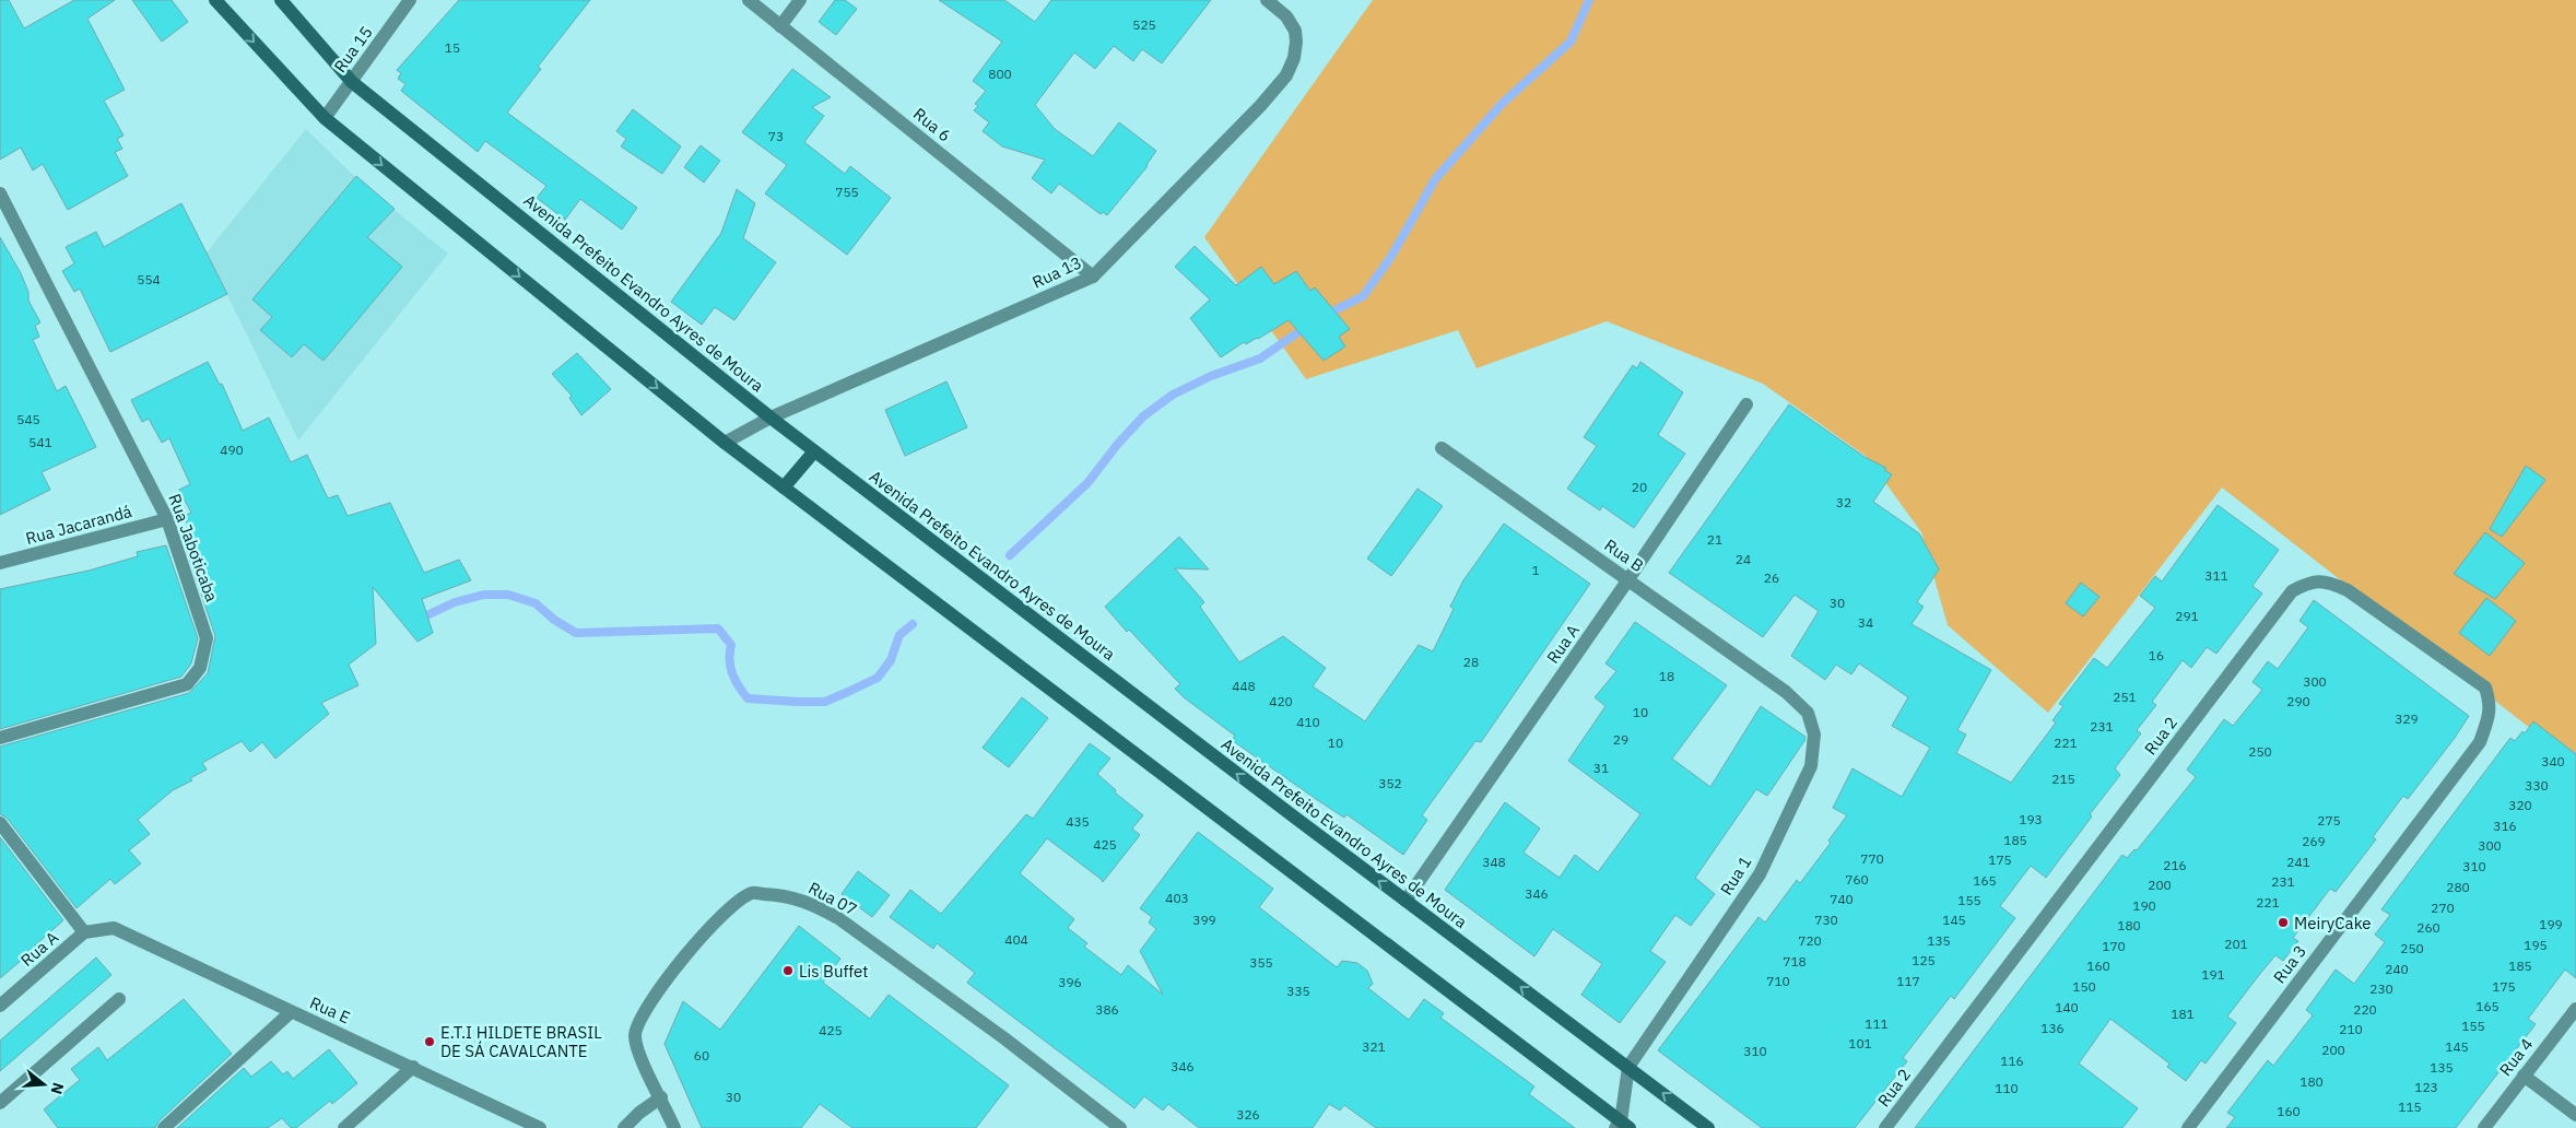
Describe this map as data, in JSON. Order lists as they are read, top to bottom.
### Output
{
  "streets": {
    "street": [
      "Rua 15",
      "Rua 6",
      "Rua 13",
      "Avenida Prefeito Evandro Ayres de Moura",
      "Rua Jacarandá",
      "Rua Jaboticaba",
      "Rua B",
      "Rua A",
      "Rua 2",
      "Rua 1",
      "Rua 07",
      "Rua 3",
      "Rua E",
      "Rua 4"
    ]
  },
  "crossings": [
    ["Rua 15", "Avenida Prefeito Evandro Ayres de Moura"],
    ["Rua 6", "Rua 13"],
    ["Rua 13", "Avenida Prefeito Evandro Ayres de Moura"],
    ["Avenida Prefeito Evandro Ayres de Moura", "Rua A"],
    ["Avenida Prefeito Evandro Ayres de Moura", "Rua 1"],
    ["Rua Jacarandá", "Rua Jaboticaba"],
    ["Rua B", "Rua A"],
    ["Rua B", "Rua 1"],
    ["Rua A", "Rua E"],
    ["Rua 2", "Rua 3"]
  ],
  "places": ["MeiryCake", "Lis Buffet", "E.T.I HILDETE BRASIL DE SÁ CAVALCANTE"],
  "house_numbers": [
    "525",
    "15",
    "800",
    "73",
    "755",
    "554",
    "545",
    "541",
    "490",
    "20",
    "32",
    "21",
    "24",
    "1",
    "311",
    "26",
    "30",
    "291",
    "34",
    "16",
    "28",
    "18",
    "300",
    "448",
    "251",
    "420",
    "290",
    "10",
    "329",
    "410",
    "231",
    "29",
    "10",
    "221",
    "250",
    "340",
    "31",
    "215",
    "352",
    "330",
    "320",
    "193",
    "275",
    "435",
    "316",
    "185",
    "269",
    "425",
    "300",
    "770",
    "175",
    "348",
    "241",
    "216",
    "310",
    "760",
    "165",
    "231",
    "200",
    "280",
    "346",
    "403",
    "740",
    "155",
    "221",
    "190",
    "270",
    "399",
    "730",
    "145",
    "199",
    "180",
    "260",
    "404",
    "720",
    "135",
    "201",
    "195",
    "170",
    "250",
    "125",
    "718",
    "355",
    "160",
    "185",
    "240",
    "191",
    "710",
    "117",
    "396",
    "150",
    "175",
    "230",
    "335",
    "165",
    "140",
    "386",
    "220",
    "181",
    "111",
    "155",
    "136",
    "210",
    "425",
    "101",
    "321",
    "145",
    "200",
    "310",
    "60",
    "116",
    "346",
    "135",
    "180",
    "123",
    "110",
    "30",
    "115",
    "160",
    "326"
  ],
  "north": "right"
}
